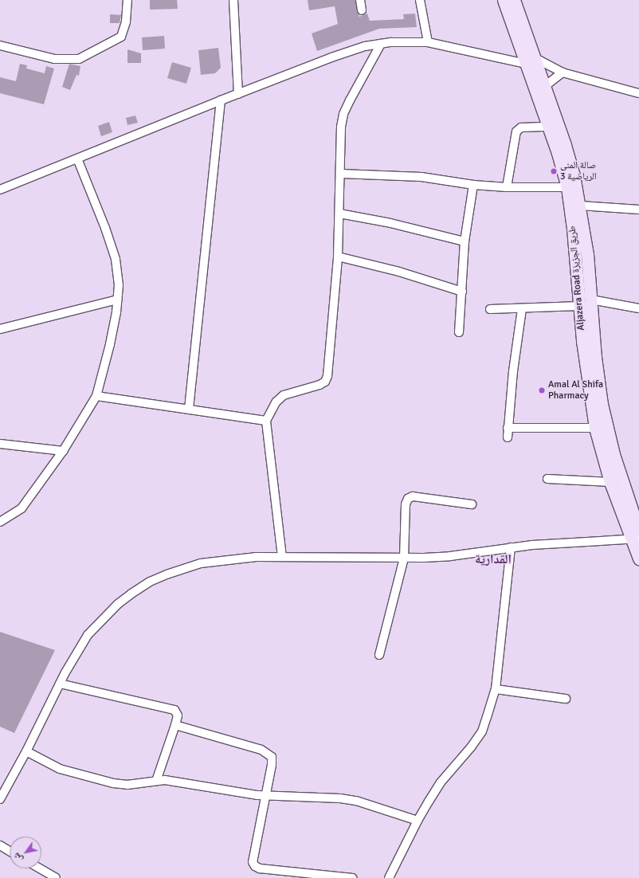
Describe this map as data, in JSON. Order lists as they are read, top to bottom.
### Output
{
  "streets": {
    "main road": ["Aljazera Road طريق الجزيزة"]
  },
  "districts": ["القدارية"],
  "places": ["صالة المنى الرياضية 3", "Amal Al Shifa Pharmacy"],
  "north": "bottom left"
}
